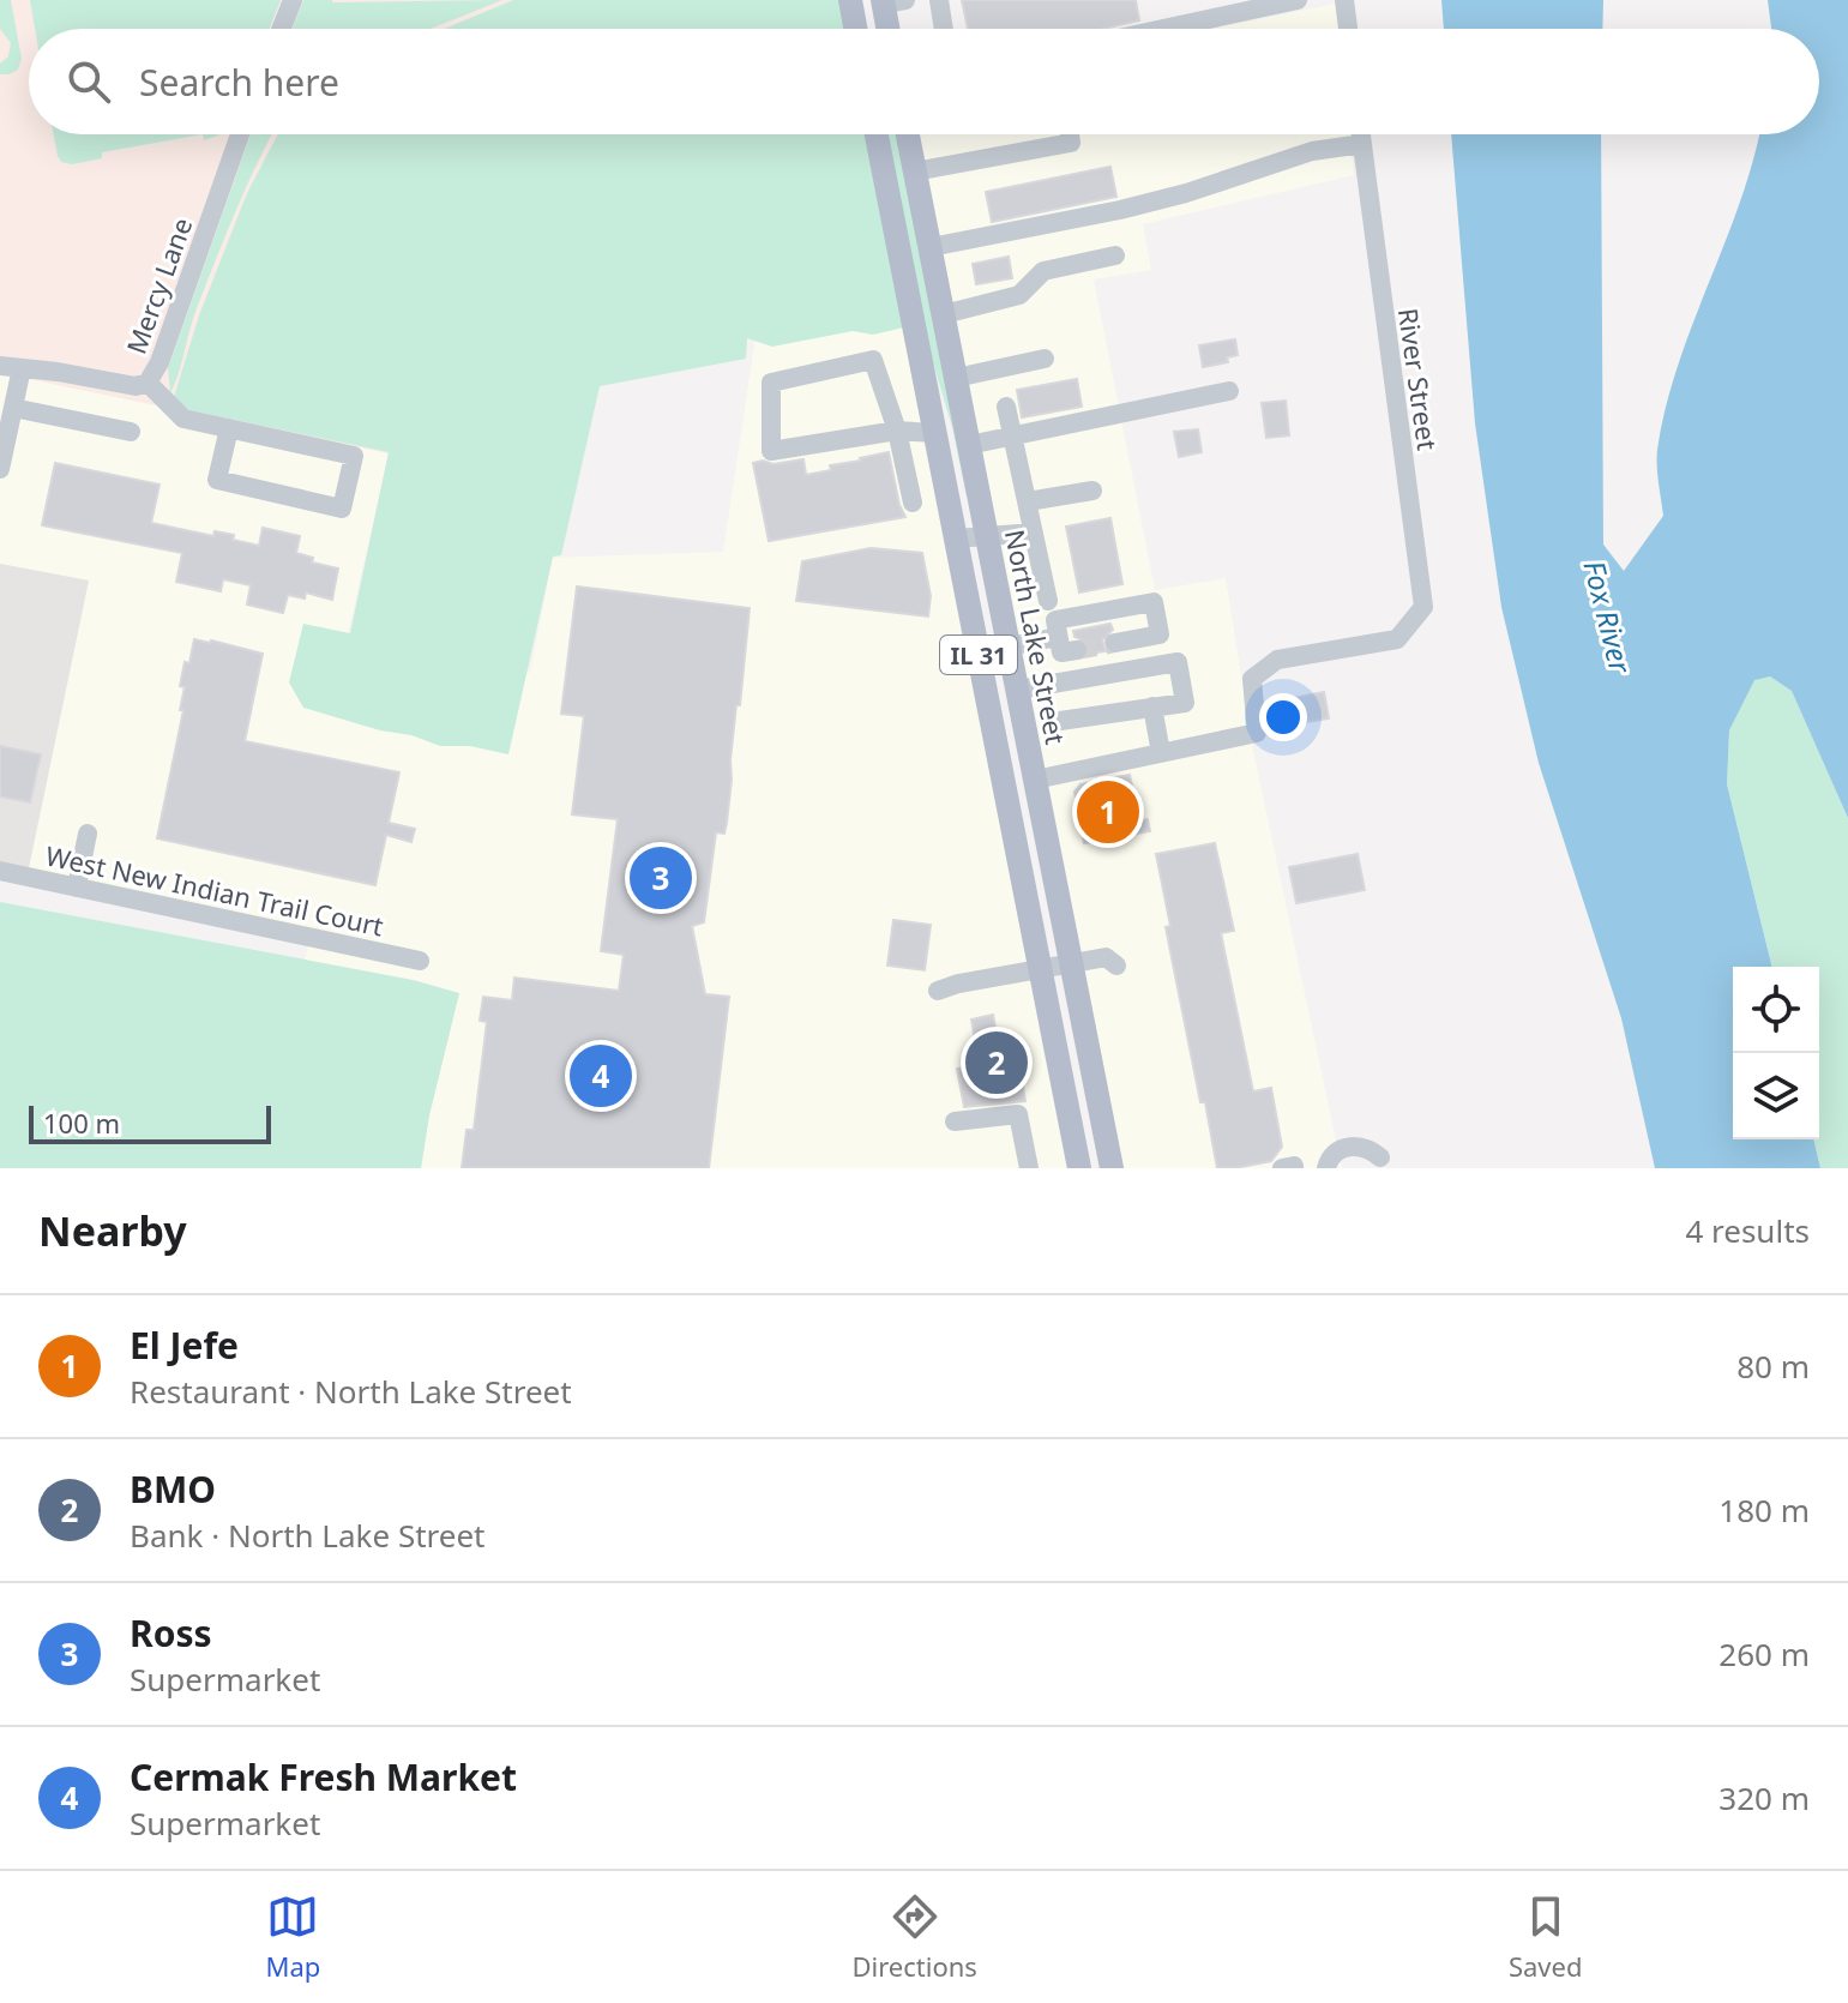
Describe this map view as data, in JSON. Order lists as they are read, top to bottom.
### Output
{
  "streets": {
    "main road": ["North Lake Street", "IL 31"],
    "street": ["Mercy Lane", "River Street", "West New Indian Trail Court"]
  },
  "water": ["Fox River"],
  "scale_bar": "100 m",
  "page": {
    "search": "Search here",
    "pins": [
      "1",
      "3",
      "2",
      "4"
    ],
    "scale": "100 m",
    "heading": ["Nearby", "4 results"],
    "list": [
      {
        "mark": "1",
        "name": "El Jefe",
        "note": "Restaurant · North Lake Street",
        "value": "80 m"
      },
      {
        "mark": "2",
        "name": "BMO",
        "note": "Bank · North Lake Street",
        "value": "180 m"
      },
      {
        "mark": "3",
        "name": "Ross",
        "note": "Supermarket",
        "value": "260 m"
      },
      {
        "mark": "4",
        "name": "Cermak Fresh Market",
        "note": "Supermarket",
        "value": "320 m"
      }
    ],
    "nav": ["Map", "Directions", "Saved"]
  }
}
